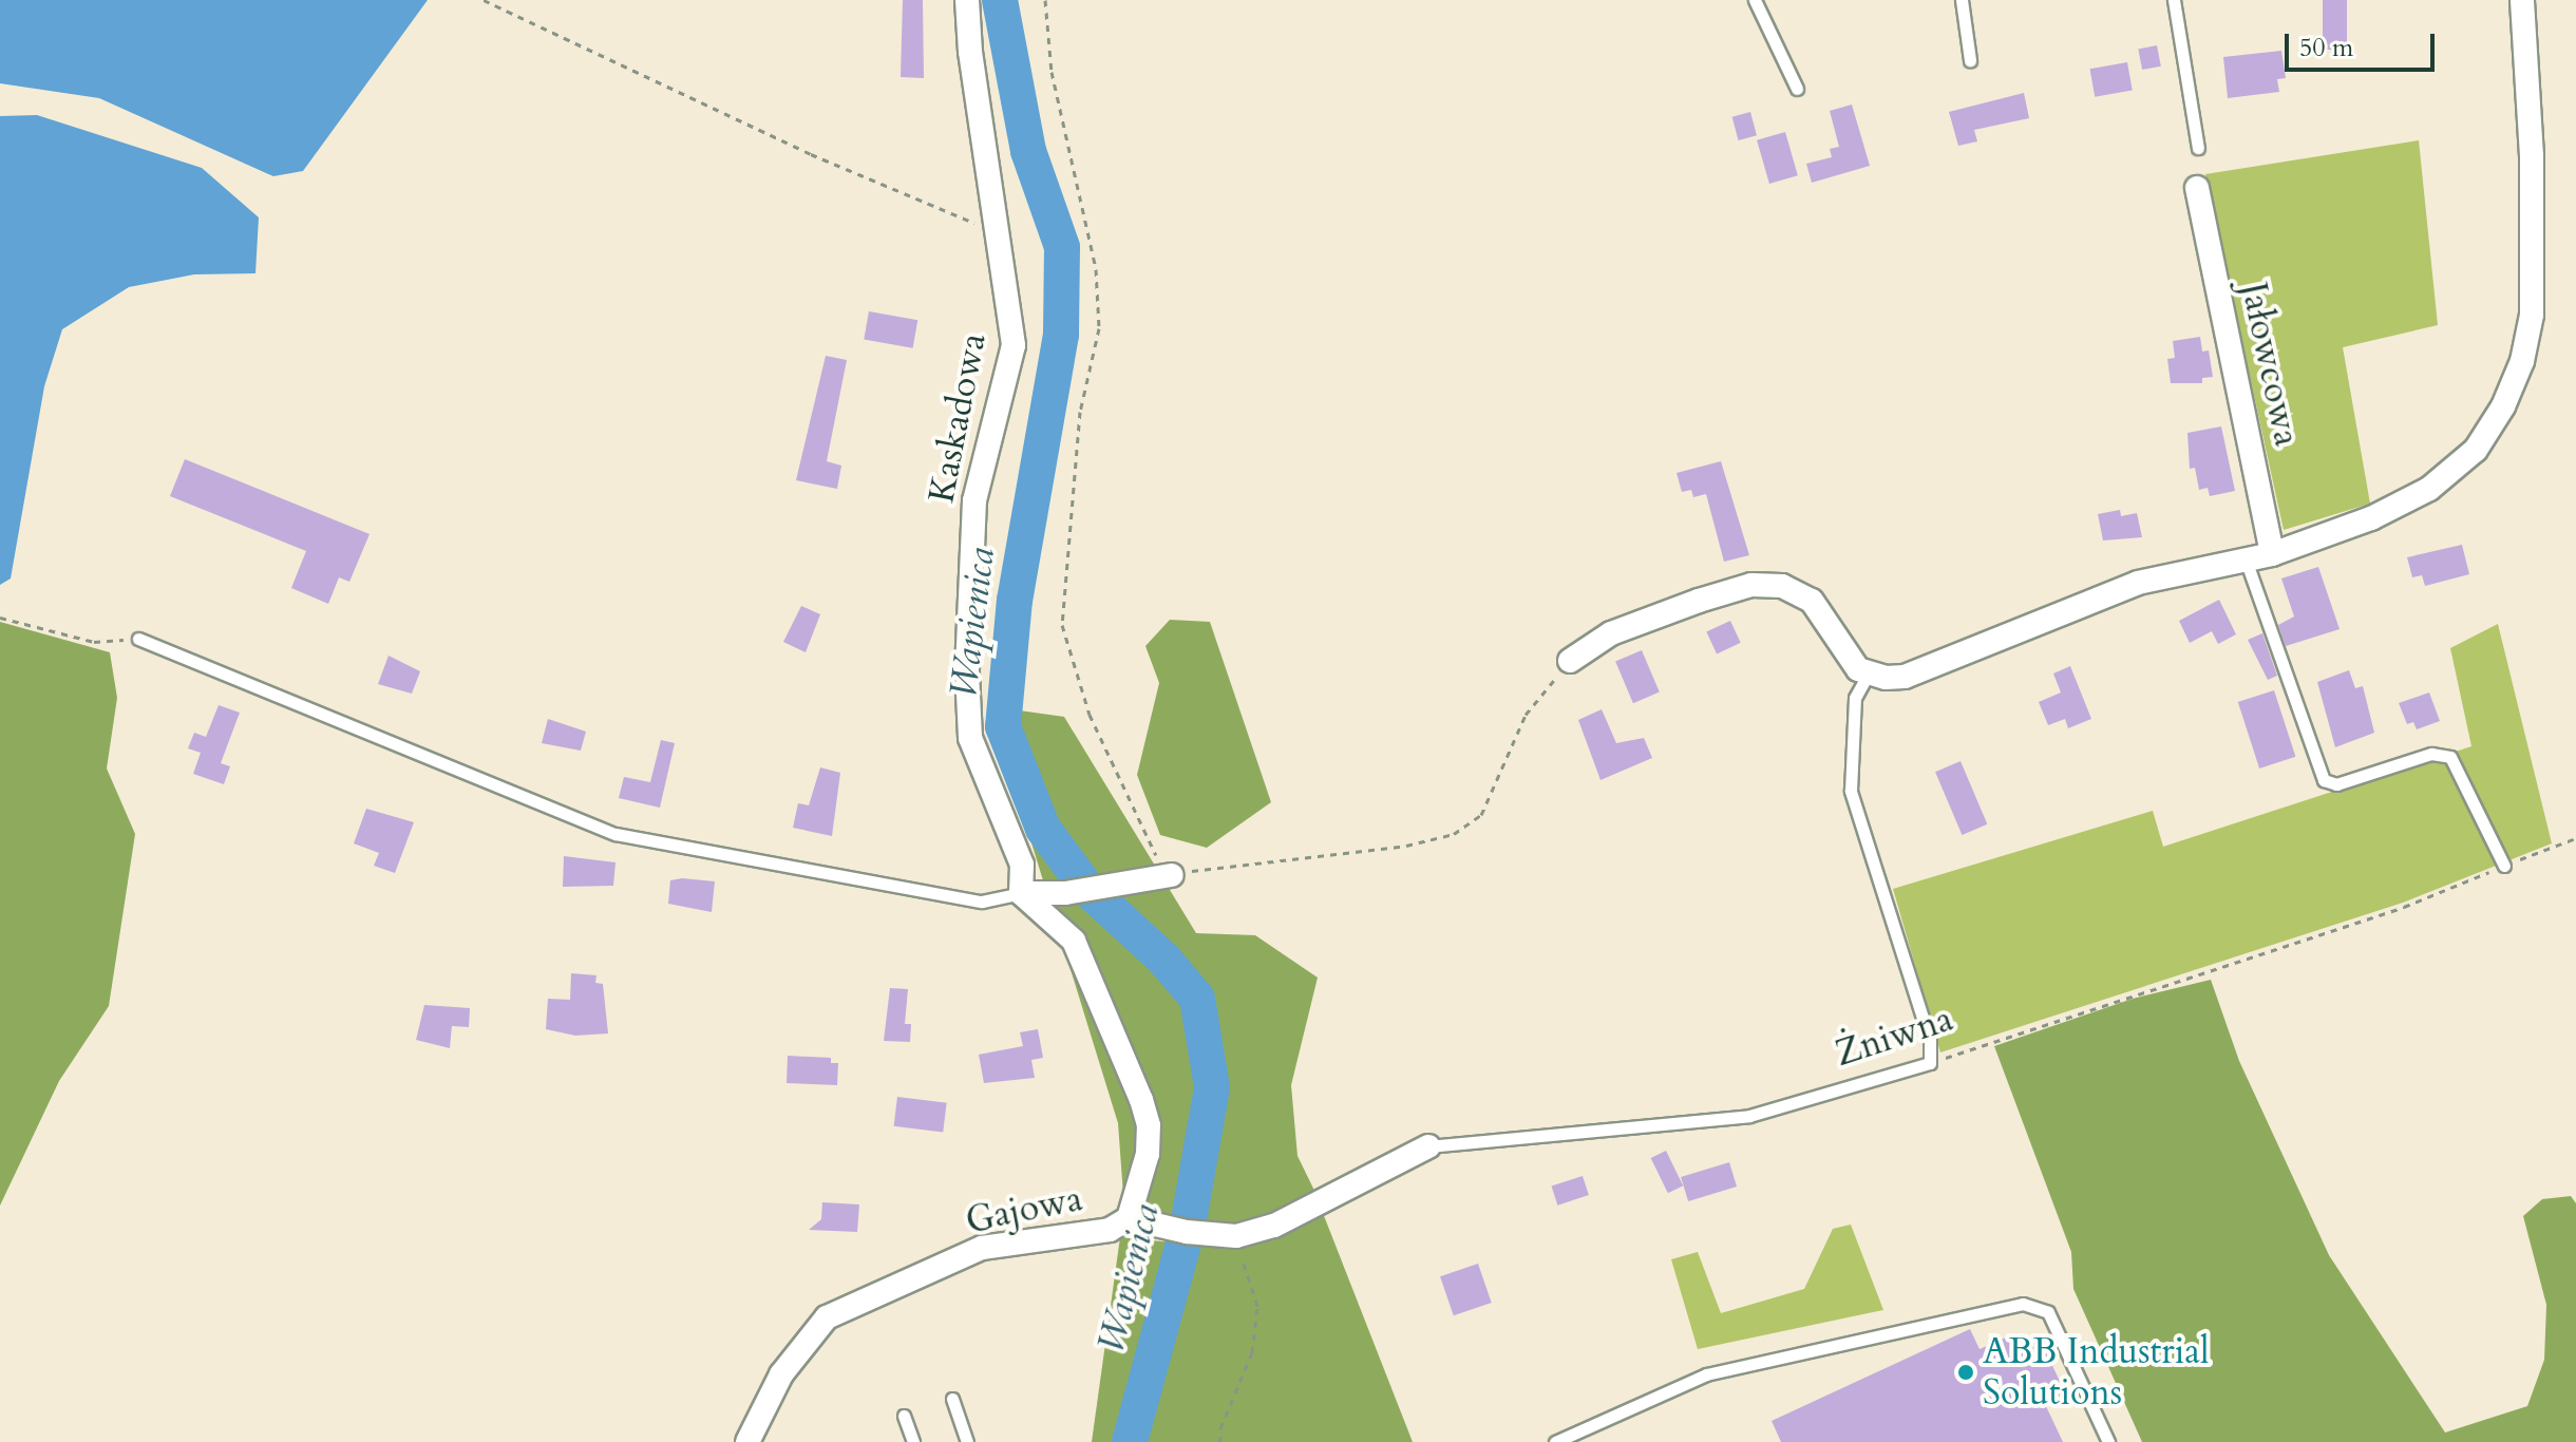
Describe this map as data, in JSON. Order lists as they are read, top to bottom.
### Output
{
  "streets": {
    "street": [
      "Jałowcowa",
      "Kaskadowa",
      "Żniwna",
      "Gajowa"
    ]
  },
  "crossings": [
    ["Kaskadowa", "Gajowa"]
  ],
  "water": ["Wapienica"],
  "places": ["ABB Industrial Solutions"],
  "scale_bar": "50 m"
}
